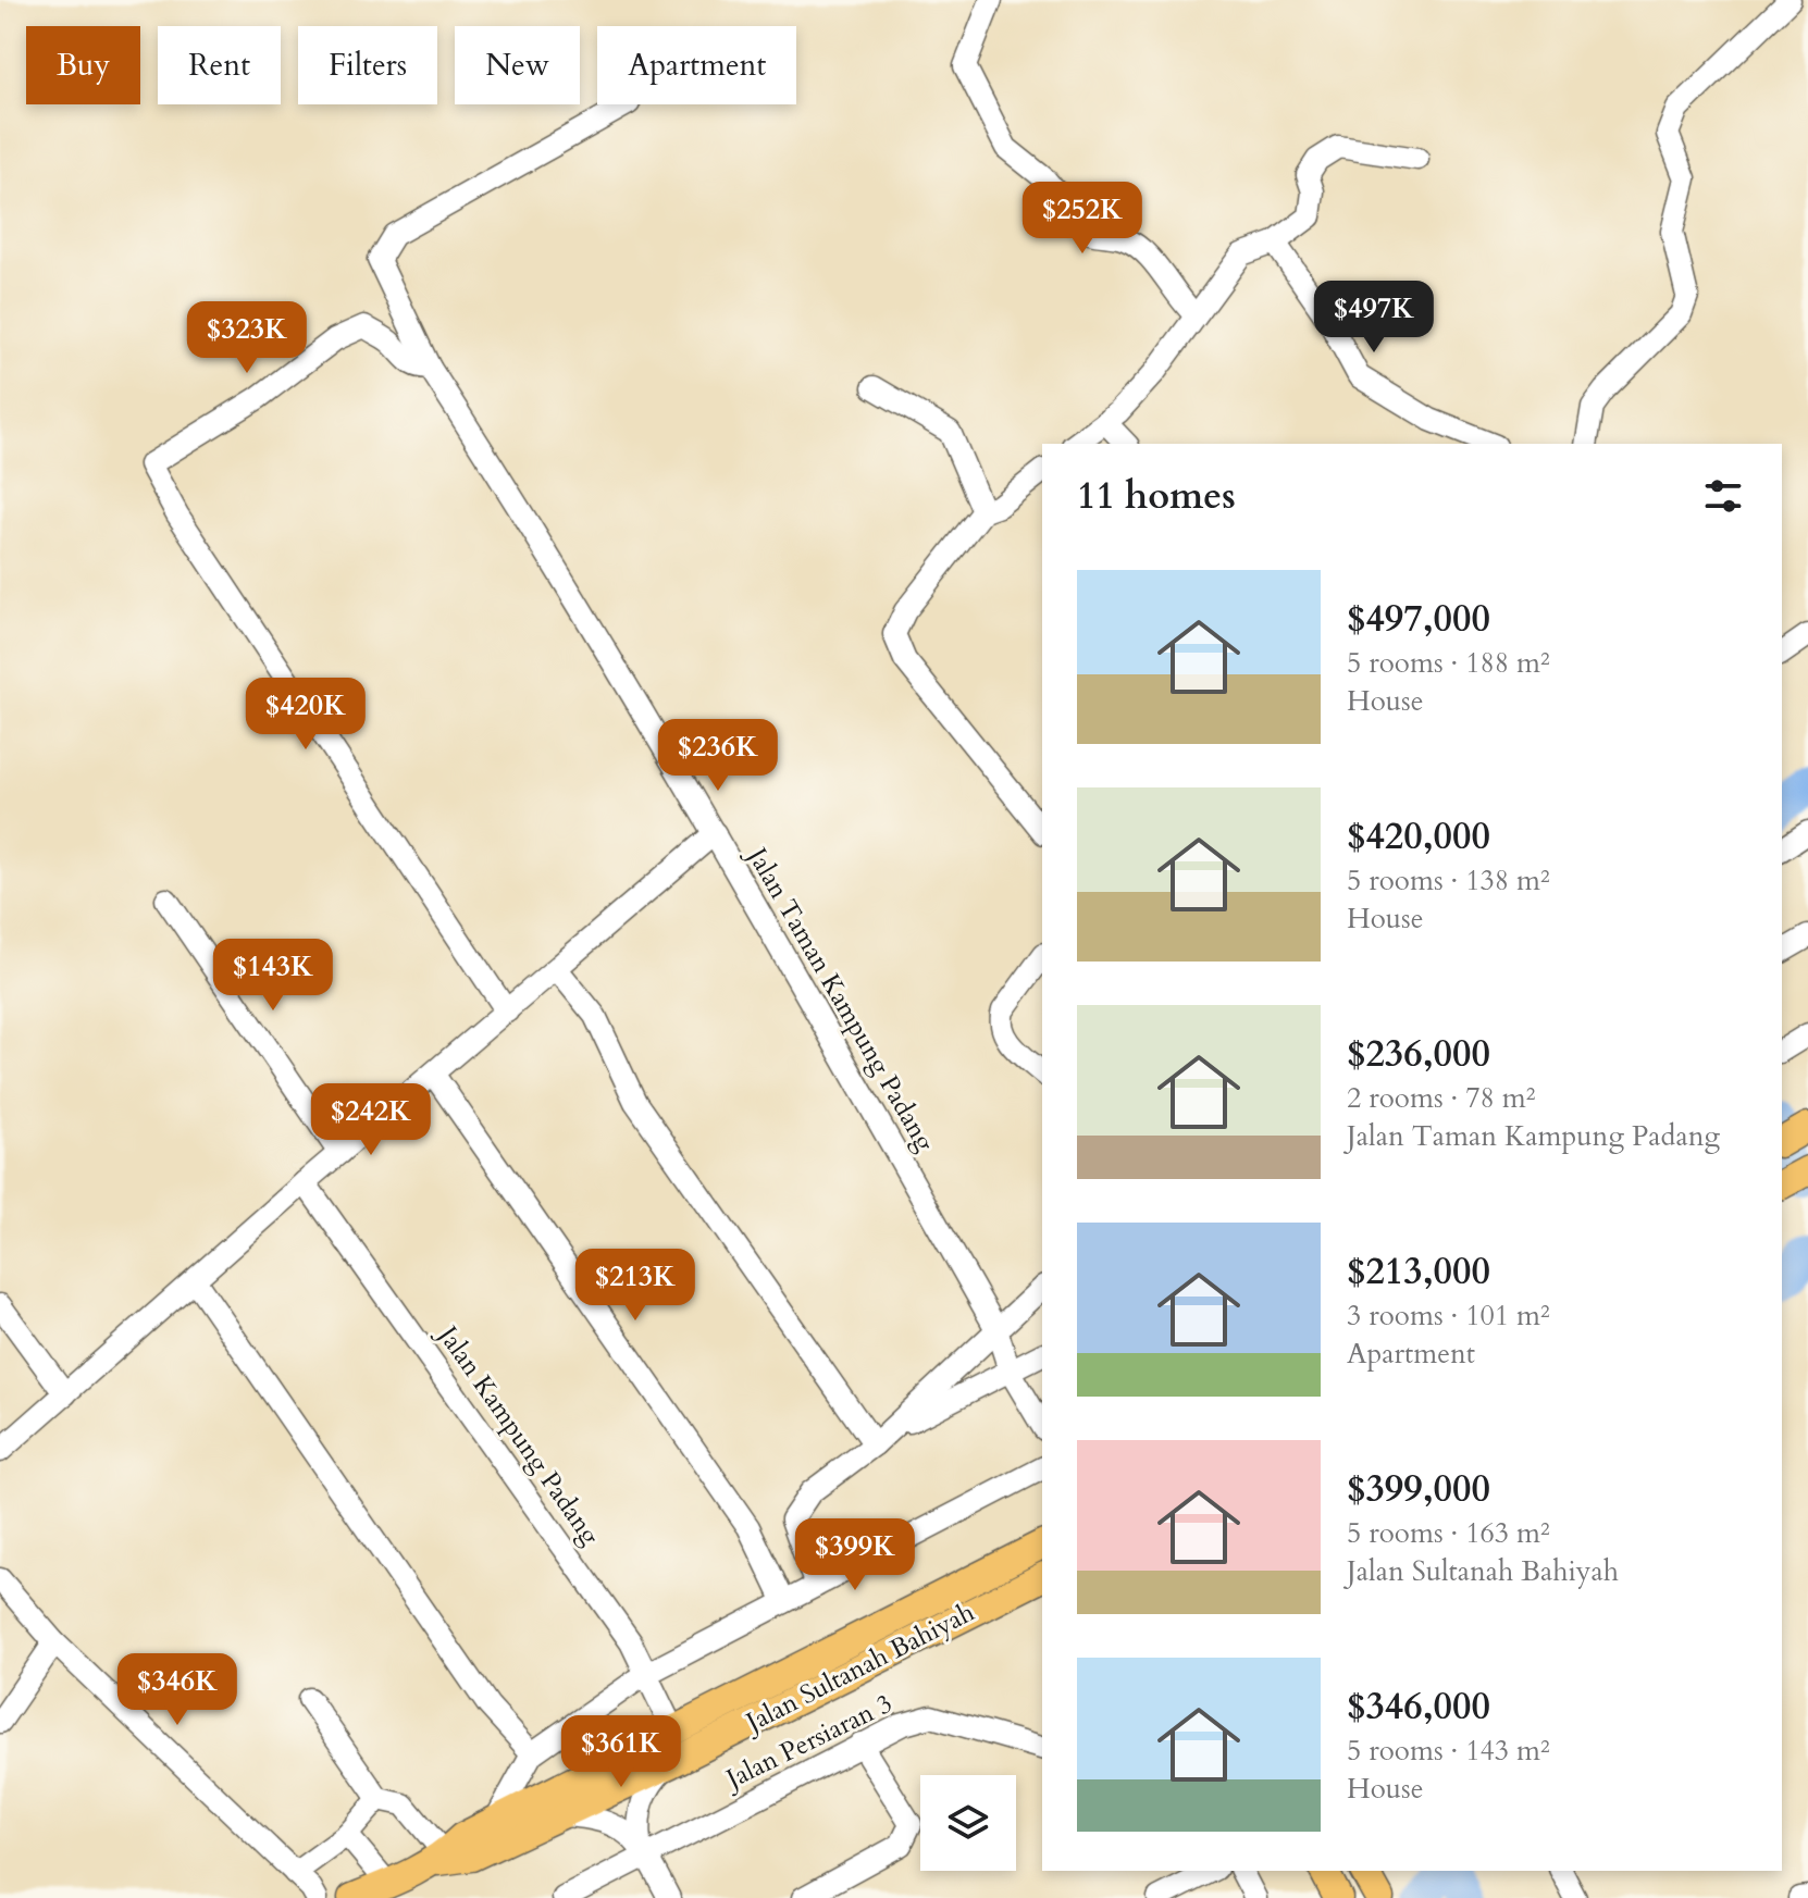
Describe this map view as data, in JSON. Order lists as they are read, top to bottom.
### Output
{
  "streets": {
    "main road": ["Jalan Sultanah Bahiyah"],
    "street": ["Jalan Taman Kampung Padang", "Jalan Kampung Padang", "Jalan Persiaran 3"]
  },
  "crossings": [
    ["Jalan Kampung Padang", "Jalan Sultanah Bahiyah"]
  ],
  "page": {
    "chip": [
      "Buy",
      "Rent",
      "Filters",
      "New",
      "Apartment"
    ],
    "price": [
      "$252K",
      "$497K",
      "$323K",
      "$420K",
      "$236K",
      "$143K",
      "$242K",
      "$213K",
      "$399K",
      "$346K",
      "$361K"
    ],
    "heading": "11 homes",
    "list": [
      {
        "name": "$497,000",
        "note": "5 rooms · 188 m² · House"
      },
      {
        "name": "$420,000",
        "note": "5 rooms · 138 m² · House"
      },
      {
        "name": "$236,000",
        "note": "2 rooms · 78 m² · Jalan Taman Kampung Padang"
      },
      {
        "name": "$213,000",
        "note": "3 rooms · 101 m² · Apartment"
      },
      {
        "name": "$399,000",
        "note": "5 rooms · 163 m² · Jalan Sultanah Bahiyah"
      },
      {
        "name": "$346,000",
        "note": "5 rooms · 143 m² · House"
      }
    ]
  }
}
